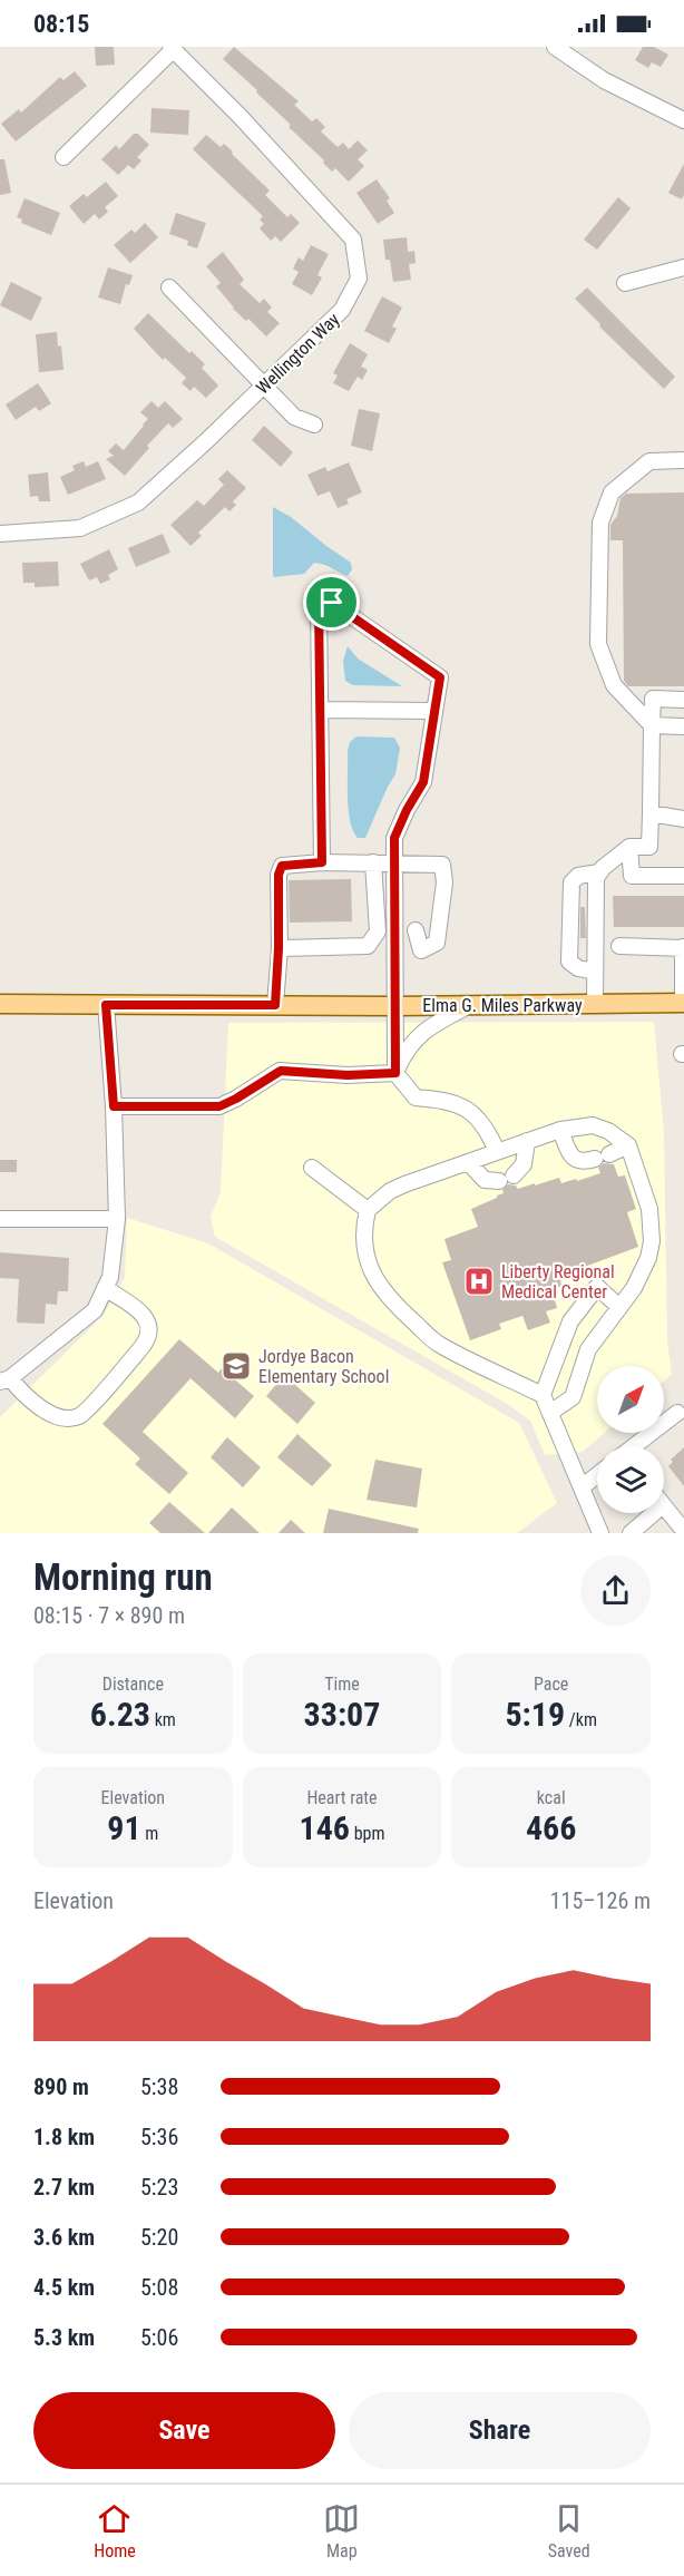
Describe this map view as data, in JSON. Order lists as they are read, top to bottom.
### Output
{
  "streets": {
    "main road": ["Elma G. Miles Parkway"],
    "street": ["Wellington Way"]
  },
  "places": {
    "hospital": ["Liberty Regional Medical Center"],
    "school or university": ["Jordye Bacon Elementary School"]
  },
  "north": "top right",
  "page": {
    "status": "08:15",
    "heading": ["Morning run", "08:15 · 7 × 890 m"],
    "stats": [
      ["Distance", "6.23 km"],
      ["Time", "33:07"],
      ["Pace", "5:19 /km"],
      ["Elevation", "91 m"],
      ["Heart rate", "146 bpm"],
      ["kcal", "466"]
    ],
    "chart": ["Elevation", "115–126 m"],
    "list": [
      {
        "name": "890 m",
        "note": "5:38"
      },
      {
        "name": "1.8 km",
        "note": "5:36"
      },
      {
        "name": "2.7 km",
        "note": "5:23"
      },
      {
        "name": "3.6 km",
        "note": "5:20"
      },
      {
        "name": "4.5 km",
        "note": "5:08"
      },
      {
        "name": "5.3 km",
        "note": "5:06"
      }
    ],
    "buttons": ["Save", "Share"],
    "tabs": ["Home", "Map", "Saved"]
  }
}
